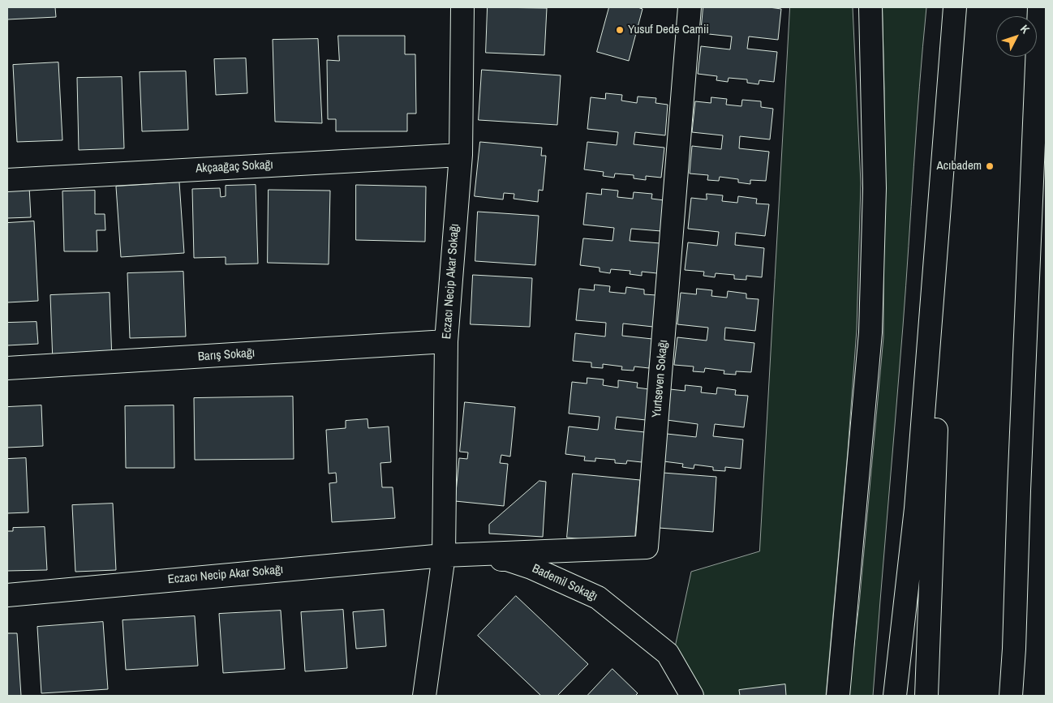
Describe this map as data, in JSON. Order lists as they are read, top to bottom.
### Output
{
  "streets": {
    "main road": [
      "Akçaağaç Sokağı",
      "Eczacı Necip Akar Sokağı",
      "Barış Sokağı",
      "Yurtseven Sokağı",
      "Bademil Sokağı"
    ]
  },
  "crossings": [
    ["Akçaağaç Sokağı", "Eczacı Necip Akar Sokağı"],
    ["Eczacı Necip Akar Sokağı", "Barış Sokağı"],
    ["Eczacı Necip Akar Sokağı", "Yurtseven Sokağı"],
    ["Eczacı Necip Akar Sokağı", "Bademil Sokağı"],
    ["Yurtseven Sokağı", "Bademil Sokağı"]
  ],
  "places": ["Yusuf Dede Camii", "Acıbadem"],
  "north": "top right"
}
